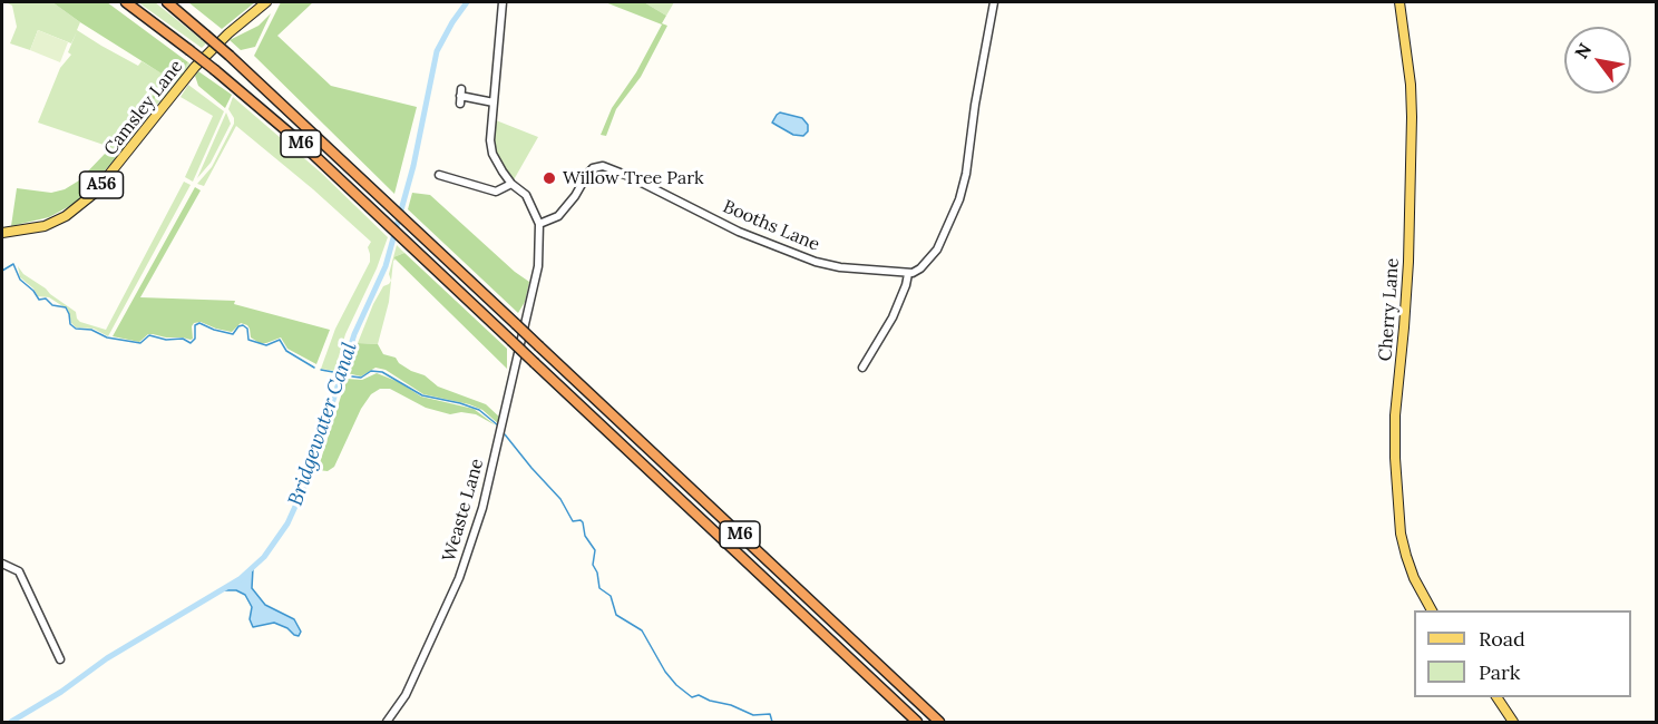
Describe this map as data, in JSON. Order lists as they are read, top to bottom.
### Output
{
  "streets": {
    "highway": ["M6"],
    "main road": ["Camsley Lane", "A56", "Cherry Lane"],
    "street": ["Booths Lane", "Weaste Lane"]
  },
  "crossings": [
    ["Booths Lane", "Weaste Lane"]
  ],
  "water": ["Bridgewater Canal"],
  "places": ["Willow Tree Park"],
  "legend": ["Road", "Park"],
  "north": "top left"
}
